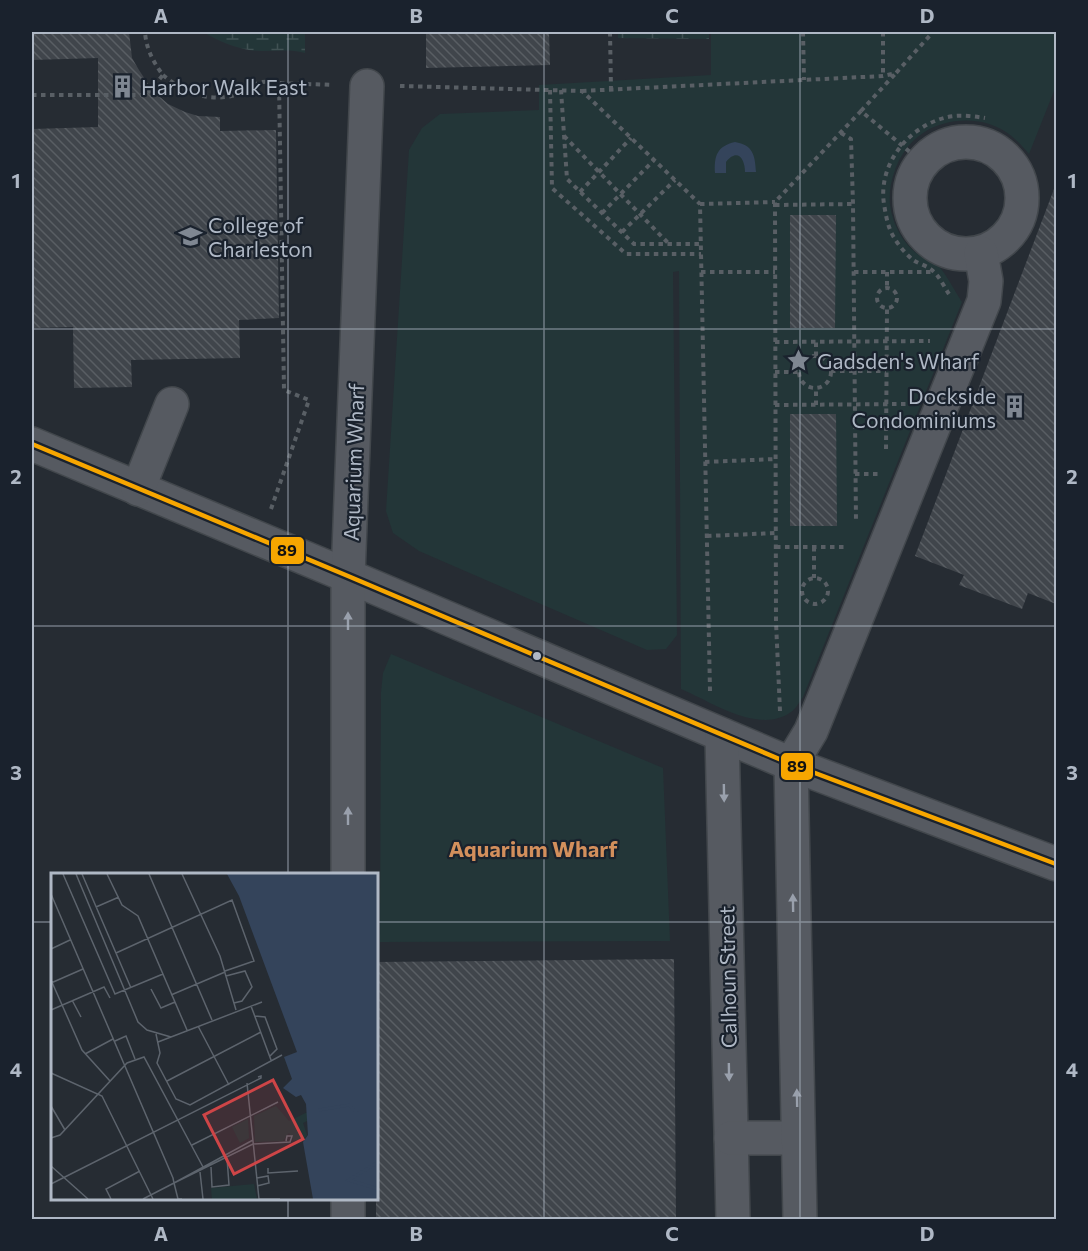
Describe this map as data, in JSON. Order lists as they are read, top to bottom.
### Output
{
  "streets": {
    "street": ["Aquarium Wharf", "Calhoun Street"]
  },
  "one_way": ["Aquarium Wharf"],
  "districts": ["Aquarium Wharf"],
  "places": {
    "building": ["Harbor Walk East", "Dockside Condominiums"],
    "school or university": ["College of Charleston"],
    "place": ["Gadsden's Wharf"]
  },
  "lines": ["transit line 89"],
  "grid": {
    "columns": [
      "A",
      "B",
      "C",
      "D"
    ],
    "rows": [
      "1",
      "2",
      "3",
      "4"
    ]
  }
}
